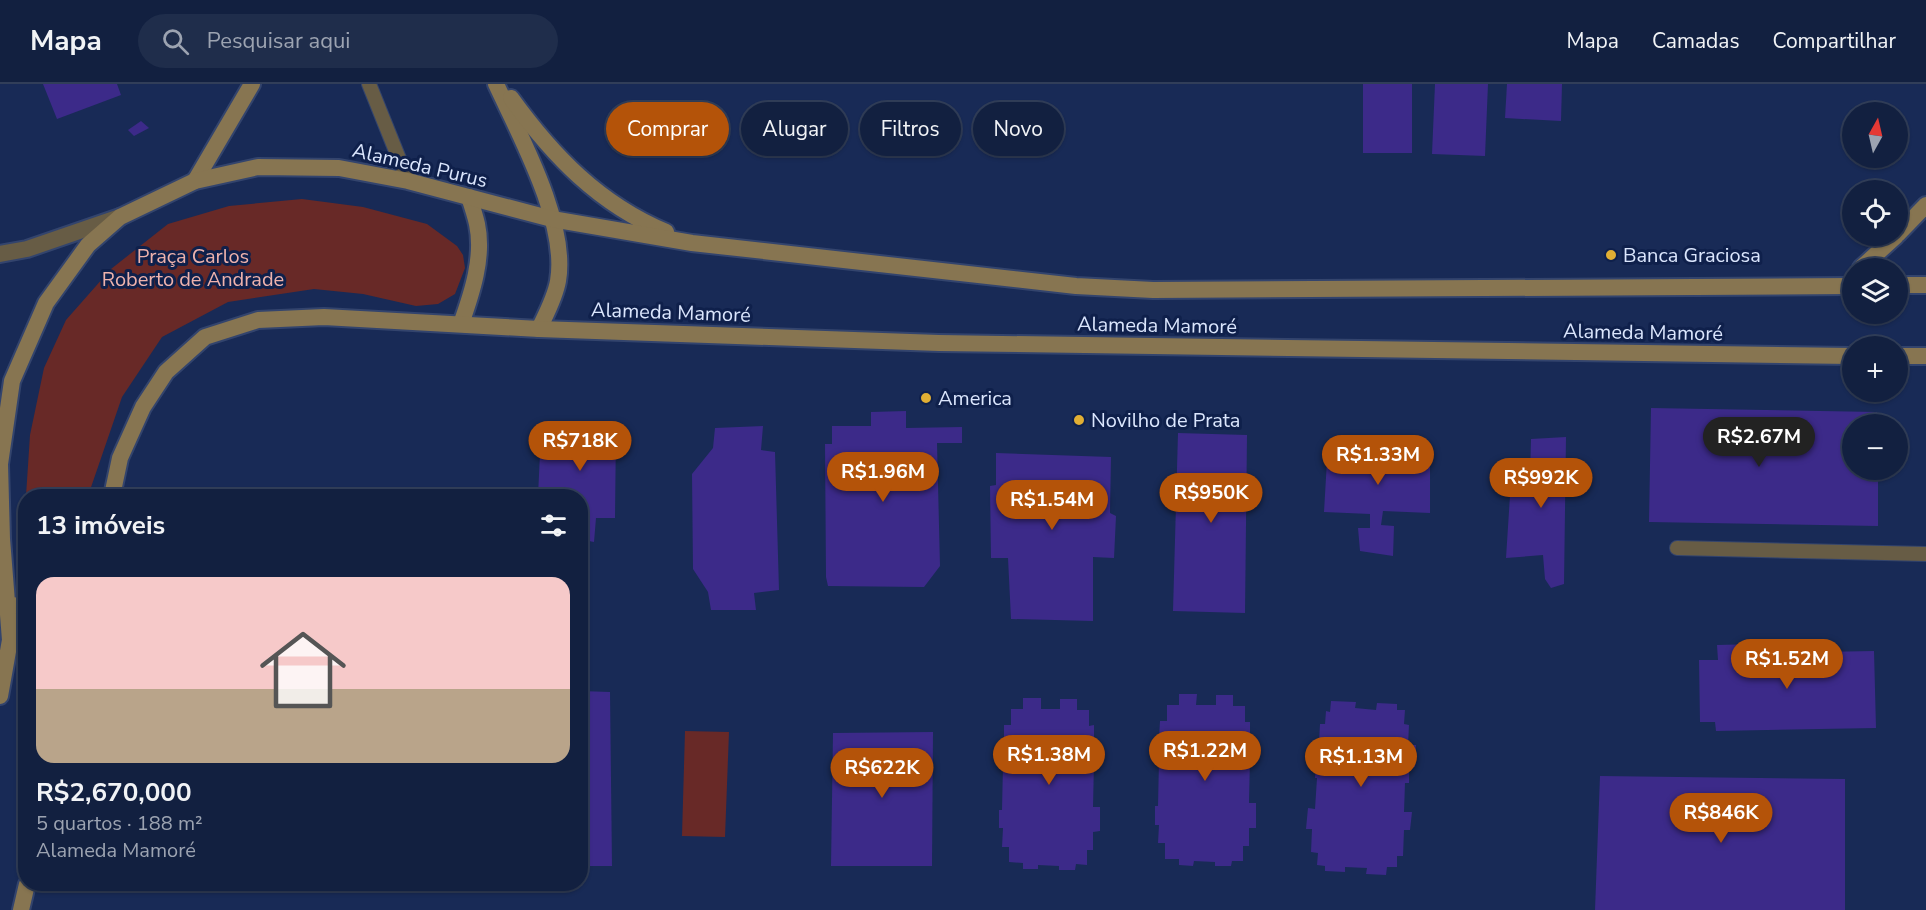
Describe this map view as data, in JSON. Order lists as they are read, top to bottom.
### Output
{
  "streets": {
    "main road": ["Alameda Purus", "Alameda Mamoré"]
  },
  "crossings": [
    ["Alameda Purus", "Alameda Mamoré"]
  ],
  "parks": ["Praça Carlos Roberto de Andrade"],
  "places": ["Banca Graciosa", "America", "Novilho de Prata"],
  "north": "top",
  "page": {
    "header": "Mapa",
    "search": "Pesquisar aqui",
    "nav": ["Mapa", "Camadas", "Compartilhar"],
    "map_buttons": ["+", "−"],
    "chip": [
      "Comprar",
      "Alugar",
      "Filtros",
      "Novo"
    ],
    "price": [
      "R$2.67M",
      "R$718K",
      "R$1.33M",
      "R$1.96M",
      "R$992K",
      "R$950K",
      "R$1.54M",
      "R$1.52M",
      "R$1.22M",
      "R$1.38M",
      "R$1.13M",
      "R$622K",
      "R$846K"
    ],
    "heading": "13 imóveis",
    "list": [
      {
        "name": "R$2,670,000",
        "note": "5 quartos · 188 m² · Alameda Mamoré"
      }
    ]
  }
}
